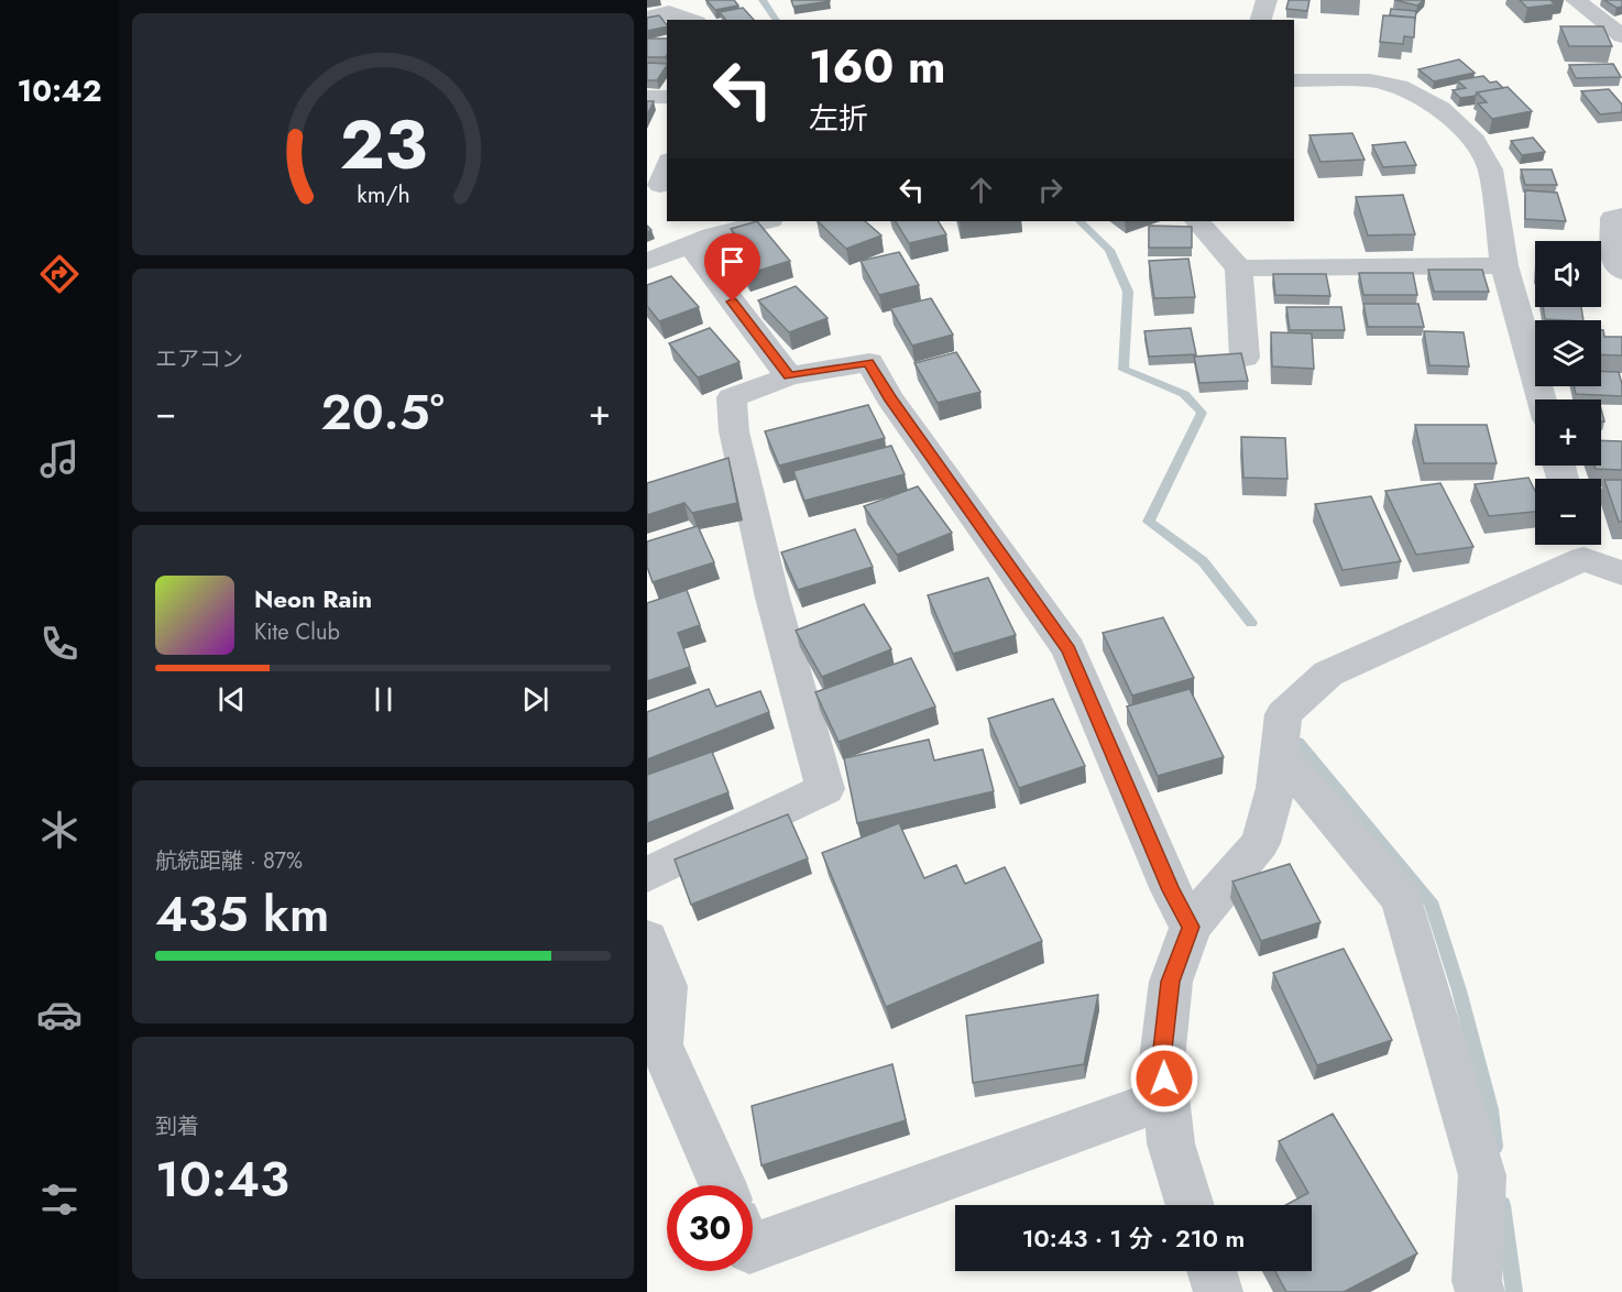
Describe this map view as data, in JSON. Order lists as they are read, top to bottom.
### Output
{
  "page": {
    "tabs": "10:42",
    "turn": ["160 m", "左折"],
    "map_buttons": ["+", "−"],
    "tile": [
      "エアコン",
      ["航続距離 · 87%", "435 km"],
      ["到着", "10:43"]
    ],
    "heat": ["−", "20.5°", "+"],
    "song": ["Neon Rain", "Kite Club"],
    "limit": "30",
    "trip": "10:43 · 1 分 · 210 m",
    "gauge": ["23", "km/h"]
  }
}
